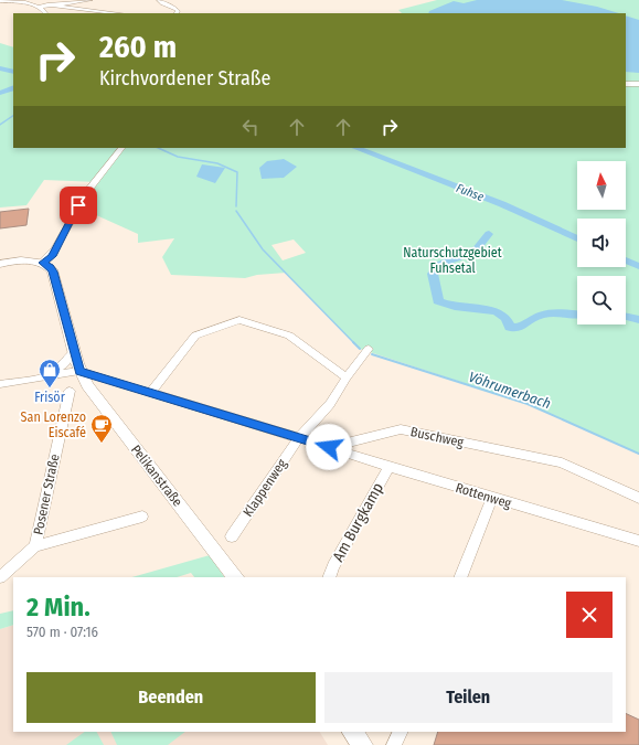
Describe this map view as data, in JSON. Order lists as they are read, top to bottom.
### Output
{
  "streets": {
    "main road": ["Pelikanstraße"],
    "street": [
      "Buschweg",
      "Klappenweg",
      "Posener Straße",
      "Rottenweg",
      "Am Burgkamp"
    ]
  },
  "crossings": [
    ["Buschweg", "Rottenweg"],
    ["Rottenweg", "Am Burgkamp"]
  ],
  "water": ["Fuhse", "Vöhrumerbach"],
  "parks": ["Naturschutzgebiet Fuhsetal"],
  "places": {
    "shop": ["Frisör"],
    "cafe": ["San Lorenzo Eiscafé"]
  },
  "north": "top",
  "page": {
    "turn": ["260 m", "Kirchvordener Straße"],
    "heading": ["2 Min.", "570 m · 07:16"],
    "buttons": ["Beenden", "Teilen"]
  }
}
